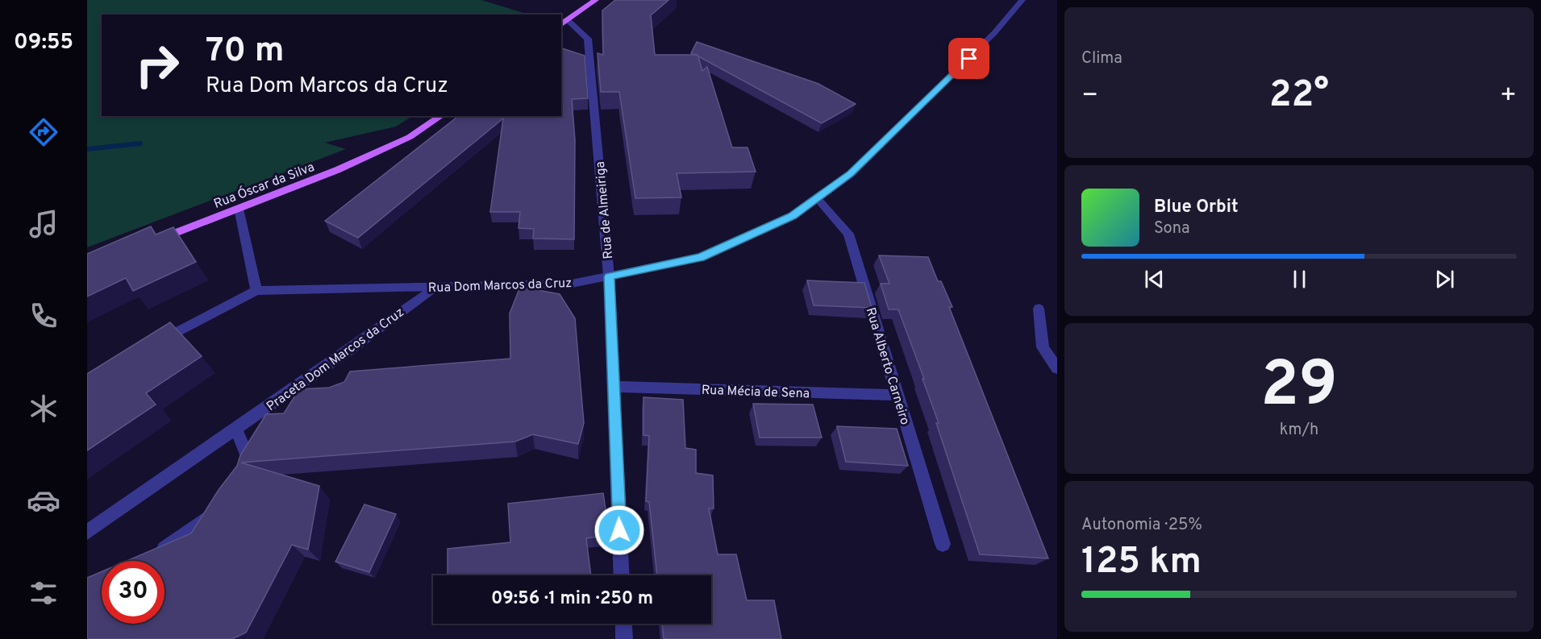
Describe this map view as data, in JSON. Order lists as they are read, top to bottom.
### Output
{
  "streets": {
    "main road": ["Rua Óscar da Silva"],
    "street": [
      "Rua de Almeiriga",
      "Rua Dom Marcos da Cruz",
      "Praceta Dom Marcos da Cruz",
      "Rua Alberto Carneiro",
      "Rua Mécia de Sena"
    ]
  },
  "crossings": [
    ["Rua de Almeiriga", "Rua Dom Marcos da Cruz"],
    ["Rua de Almeiriga", "Rua Mécia de Sena"],
    ["Rua Dom Marcos da Cruz", "Praceta Dom Marcos da Cruz"],
    ["Rua Dom Marcos da Cruz", "Rua Alberto Carneiro"],
    ["Rua Alberto Carneiro", "Rua Mécia de Sena"]
  ],
  "page": {
    "tabs": "09:55",
    "tile": [
      "Clima",
      ["29", "km/h"],
      ["Autonomia · 25%", "125 km"]
    ],
    "turn": ["70 m", "Rua Dom Marcos da Cruz"],
    "heat": ["−", "22°", "+"],
    "song": ["Blue Orbit", "Sona"],
    "limit": "30",
    "trip": "09:56 · 1 min · 250 m"
  }
}
